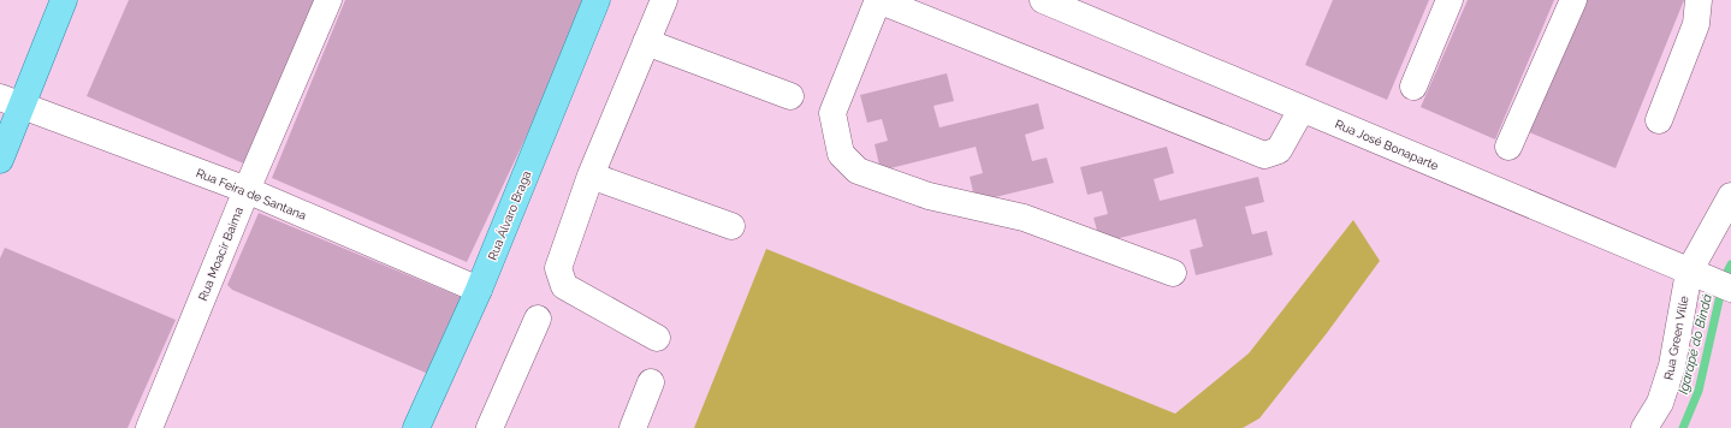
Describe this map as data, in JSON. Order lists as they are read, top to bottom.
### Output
{
  "streets": {
    "main road": ["Rua Álvaro Braga"],
    "street": [
      "Rua José Bonaparte",
      "Rua Feira de Santana",
      "Rua Moacir Baima",
      "Rua Green Ville"
    ]
  },
  "crossings": [
    ["Rua José Bonaparte", "Rua Green Ville"],
    ["Rua Feira de Santana", "Rua Álvaro Braga"],
    ["Rua Feira de Santana", "Rua Moacir Baima"]
  ],
  "water": ["Igarapé do Bindá"]
}
